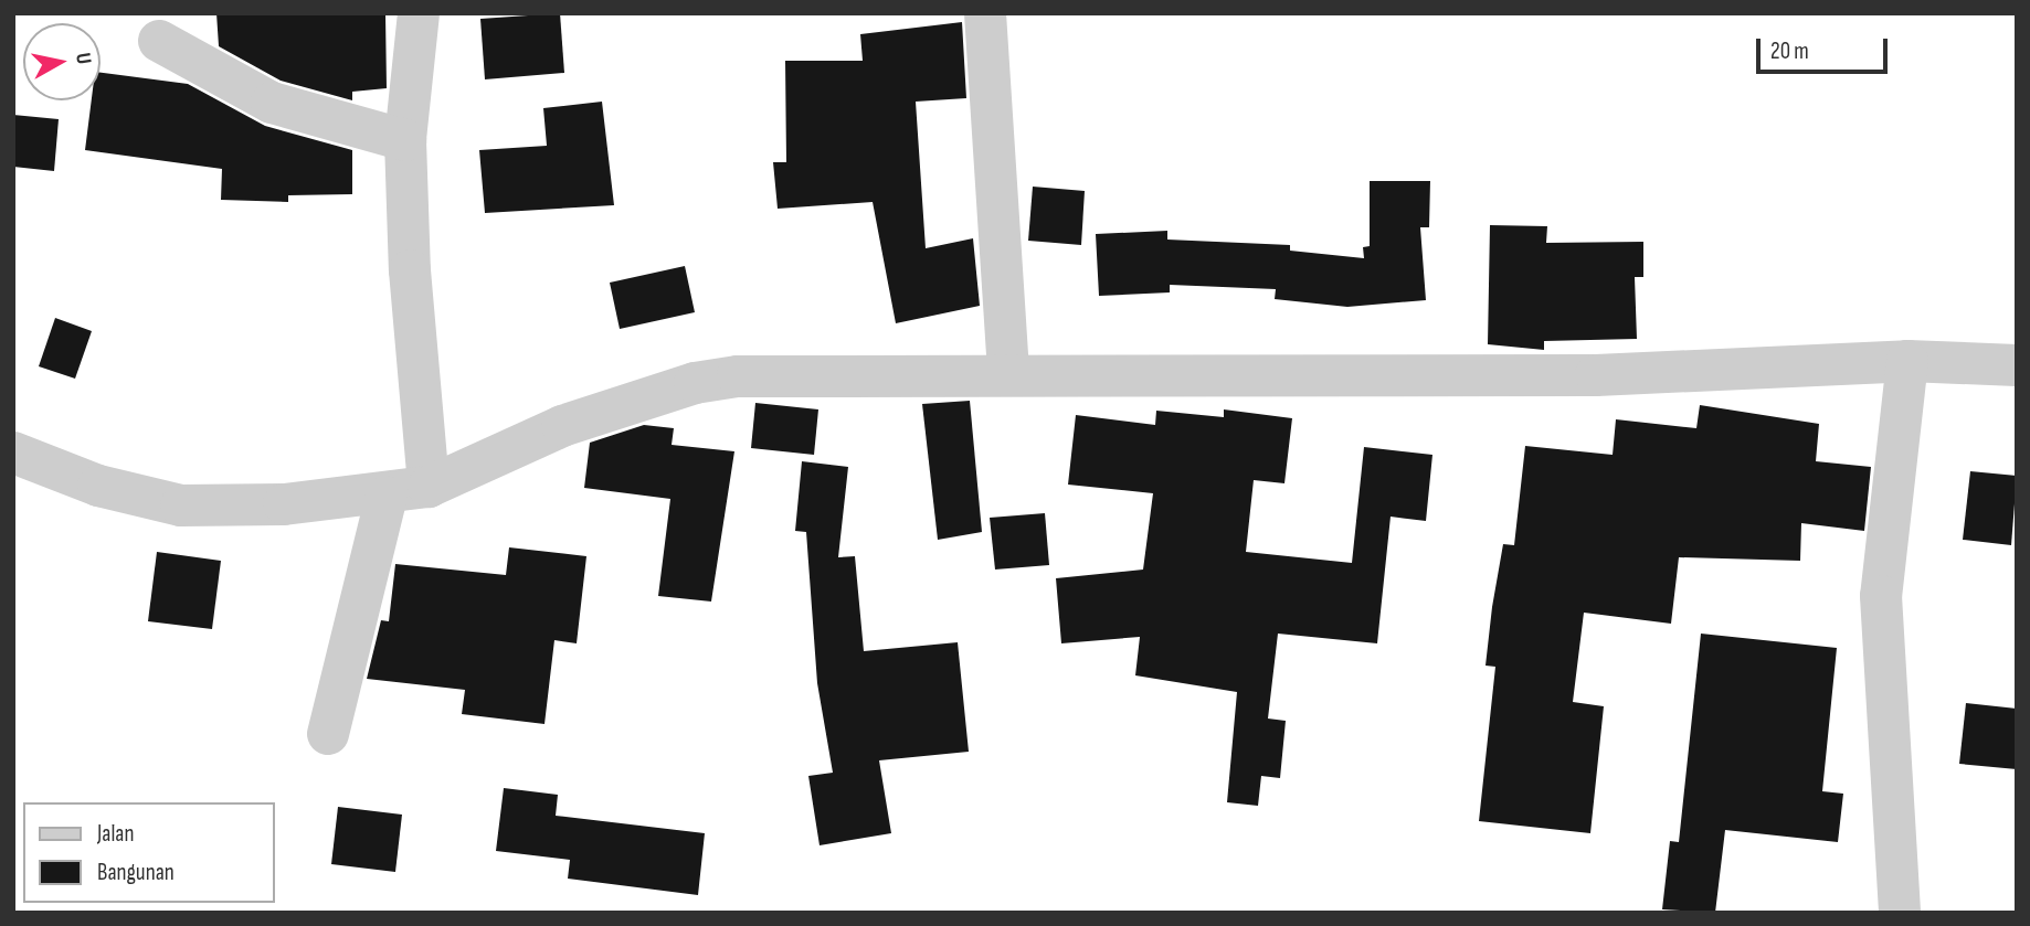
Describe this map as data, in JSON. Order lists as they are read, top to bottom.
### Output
{
  "legend": ["Jalan", "Bangunan"],
  "scale_bar": "20 m",
  "north": "right"
}
